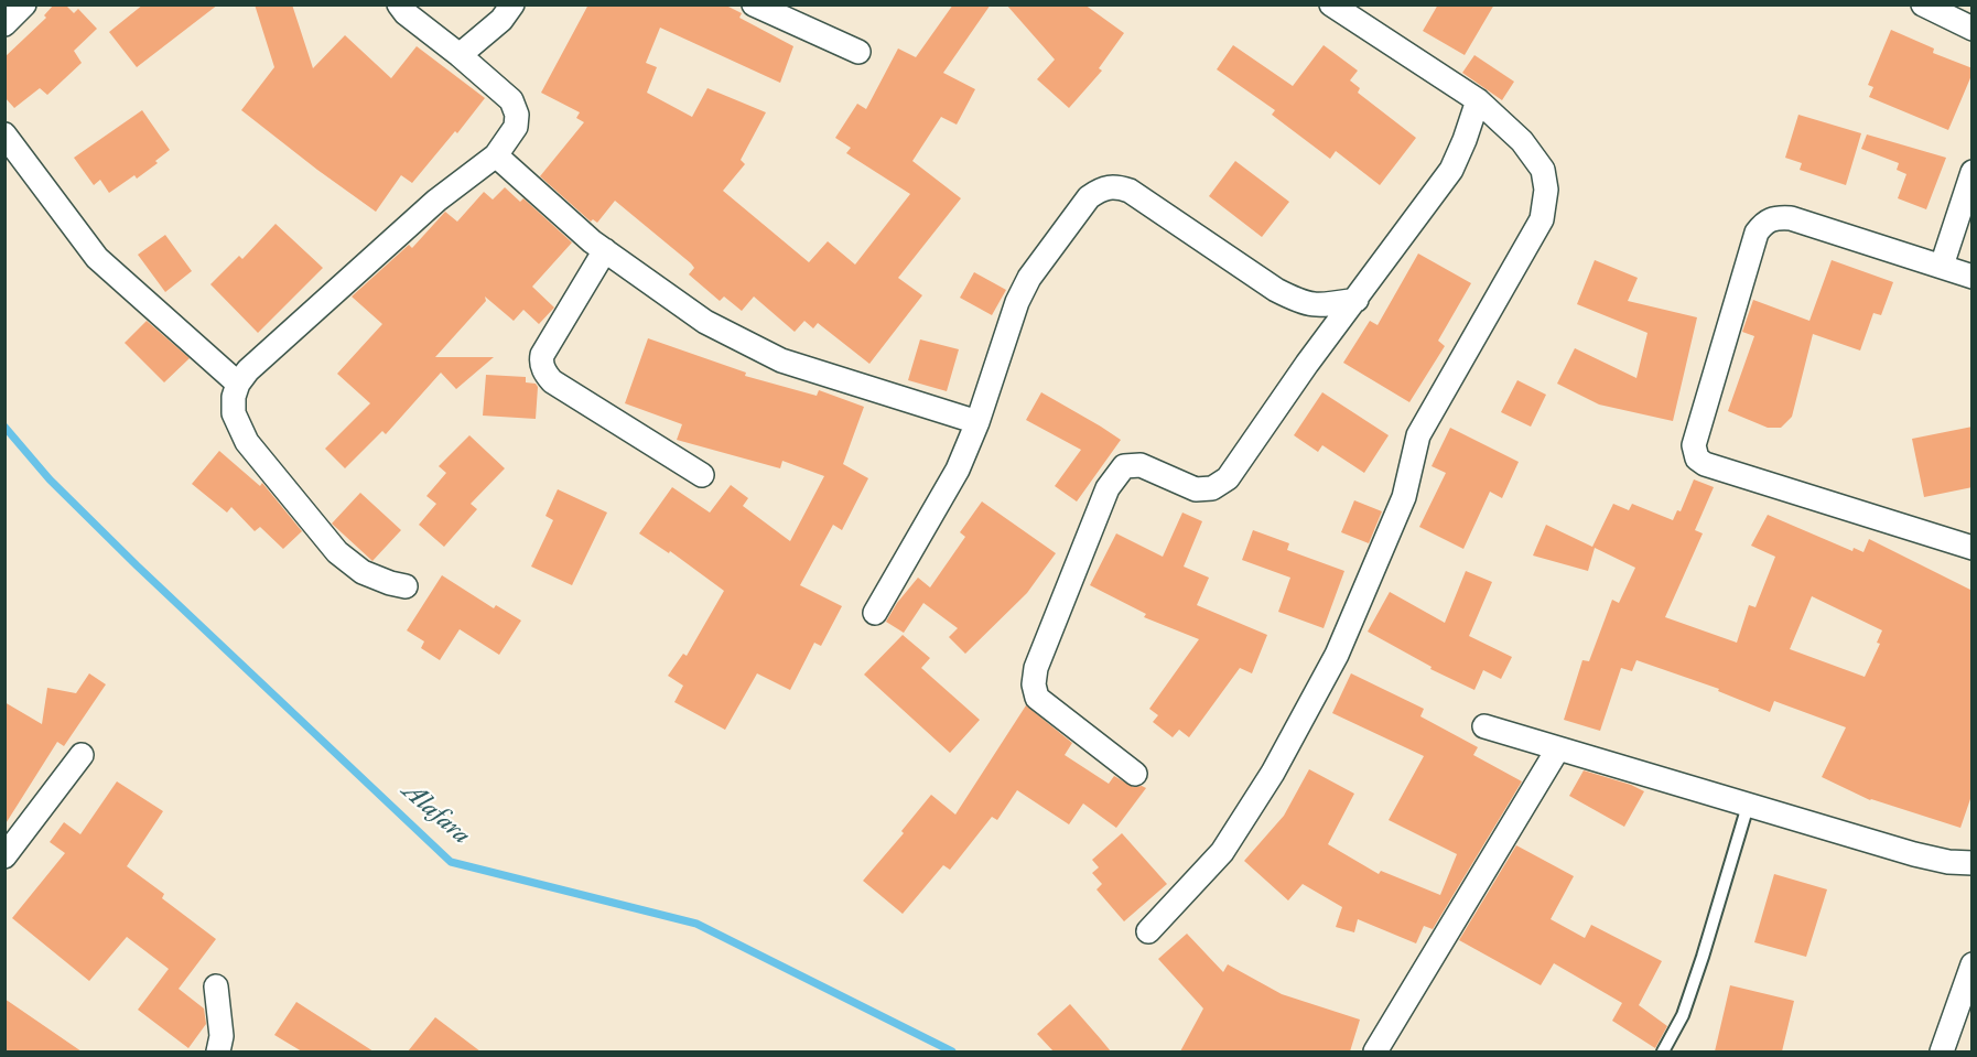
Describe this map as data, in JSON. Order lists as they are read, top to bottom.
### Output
{
  "water": ["Alafara"]
}
